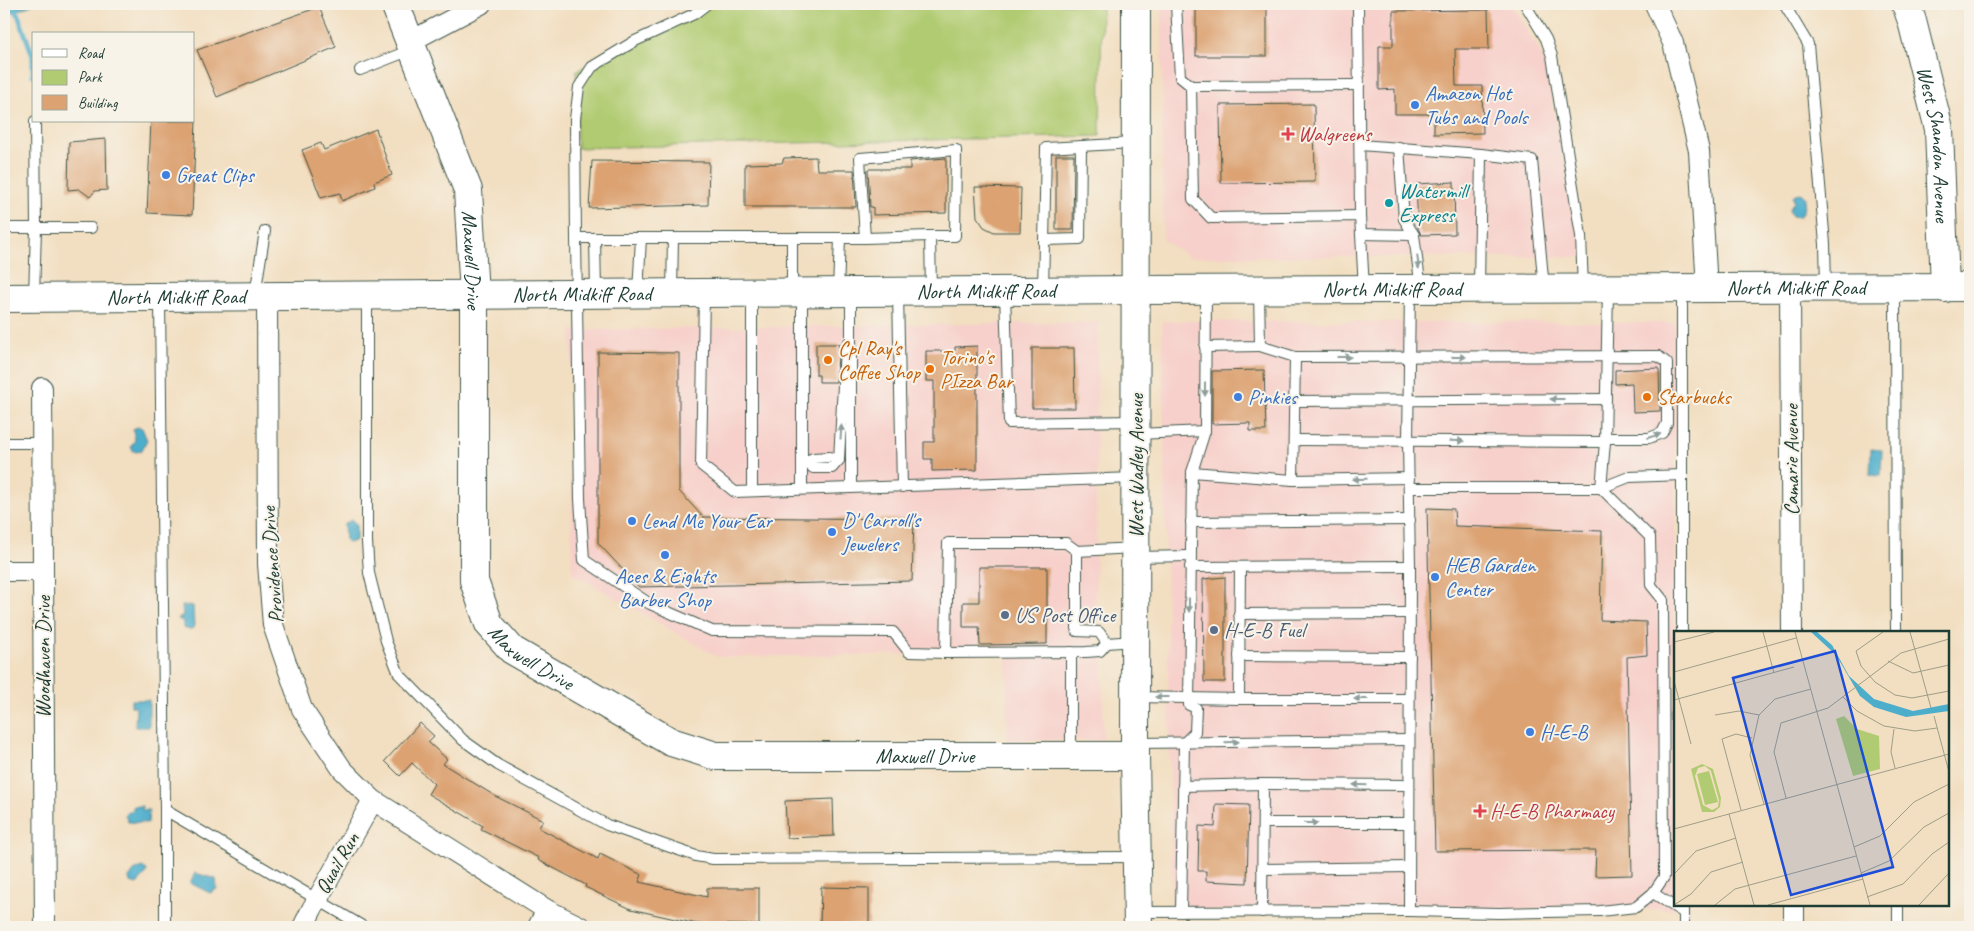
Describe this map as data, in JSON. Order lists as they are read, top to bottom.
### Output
{
  "streets": {
    "main road": [
      "West Shandon Avenue",
      "Maxwell Drive",
      "North Midkiff Road",
      "West Wadley Avenue"
    ],
    "street": [
      "Camarie Avenue",
      "Providence Drive",
      "Woodhaven Drive",
      "Quail Run"
    ]
  },
  "crossings": [
    ["West Shandon Avenue", "North Midkiff Road"],
    ["Maxwell Drive", "North Midkiff Road"],
    ["Maxwell Drive", "West Wadley Avenue"],
    ["North Midkiff Road", "Camarie Avenue"],
    ["North Midkiff Road", "West Wadley Avenue"],
    ["North Midkiff Road", "Providence Drive"],
    ["Providence Drive", "Quail Run"]
  ],
  "places": {
    "other": [
      "Amazon Hot Tubs and Pools",
      "Great Clips",
      "Watermill Express",
      "Cpl Ray's Coffee Shop",
      "Torino's PIzza Bar",
      "Pinkies",
      "Starbucks",
      "Lend Me Your Ear",
      "D' Carroll's Jewelers",
      "Aces & Eights Barber Shop",
      "HEB Garden Center",
      "US Post Office",
      "H-E-B Fuel",
      "H-E-B"
    ],
    "health": ["Walgreens", "H-E-B Pharmacy"]
  },
  "legend": ["Road", "Park", "Building"]
}
